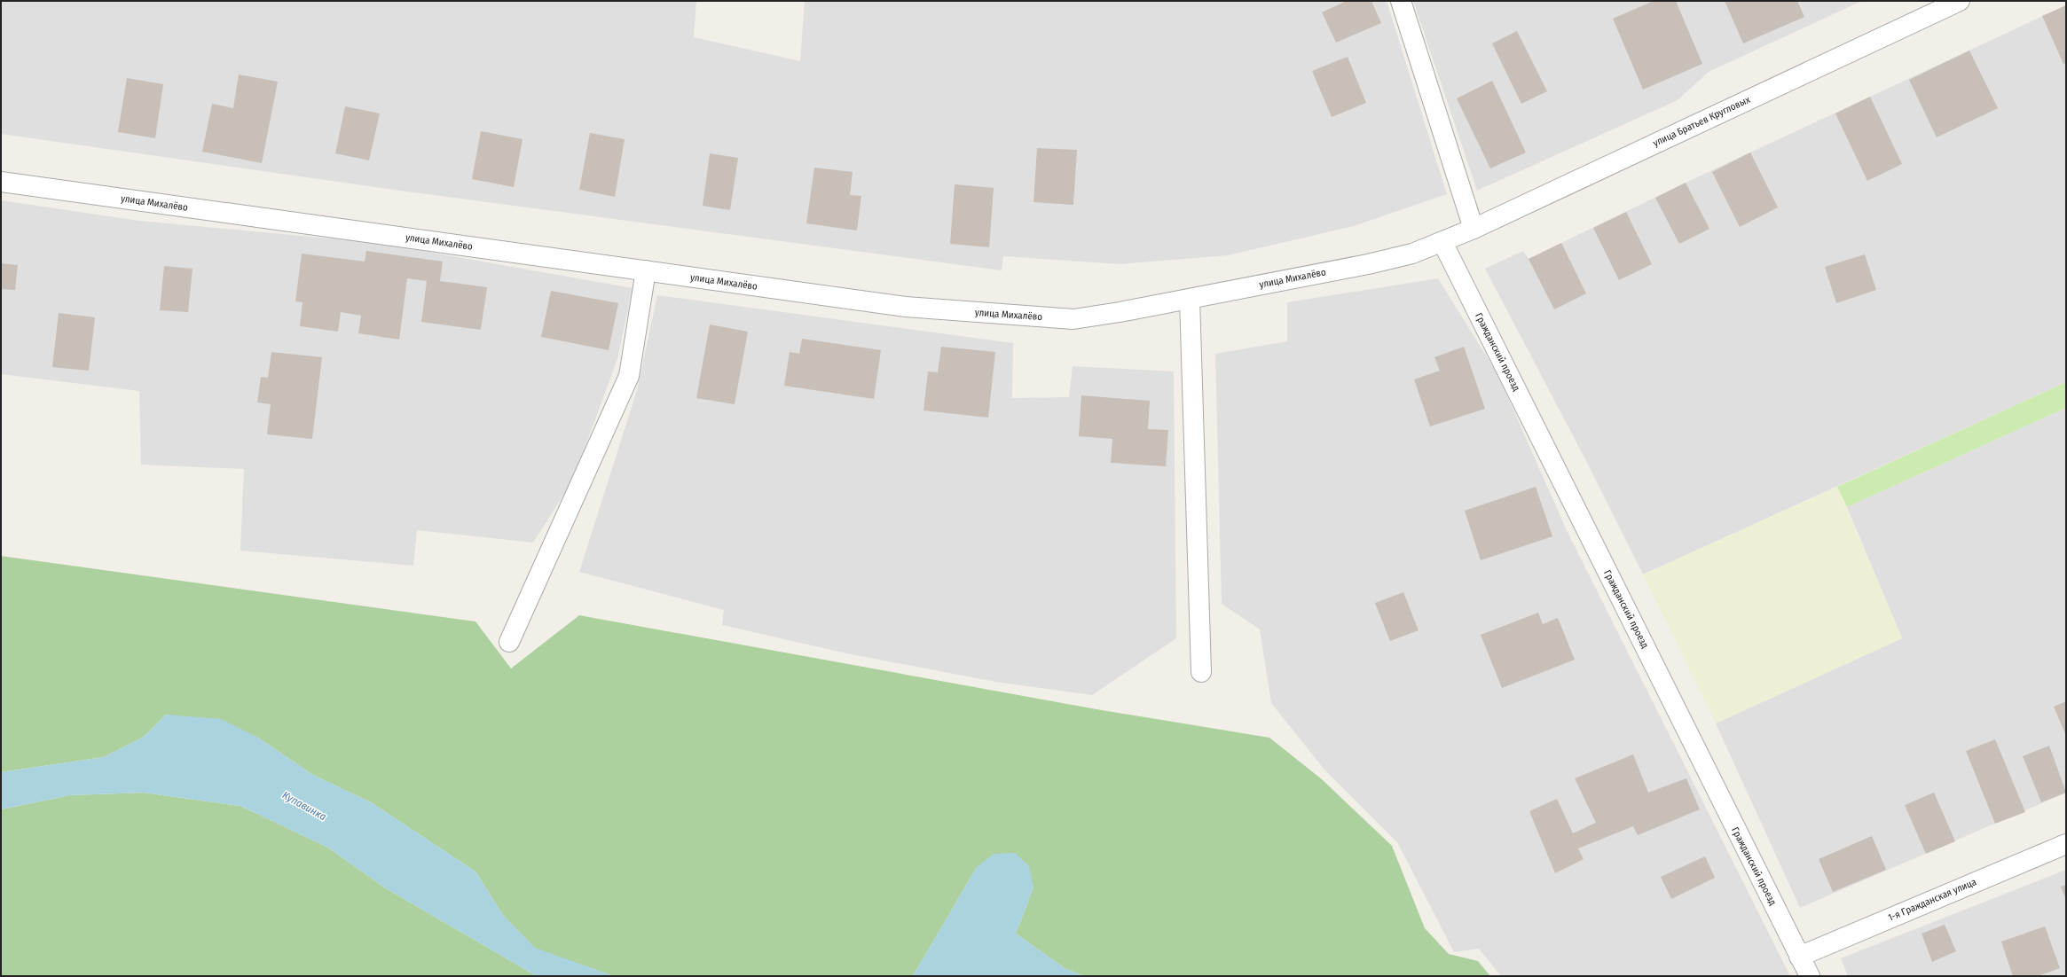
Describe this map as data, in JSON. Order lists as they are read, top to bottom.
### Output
{
  "streets": {
    "street": [
      "улица Братьев Кругловых",
      "улица Михалёво",
      "Гражданский проезд",
      "1-я Гражданская улица"
    ]
  },
  "crossings": [
    ["улица Братьев Кругловых", "улица Михалёво"],
    ["улица Братьев Кругловых", "Гражданский проезд"],
    ["улица Михалёво", "Гражданский проезд"],
    ["Гражданский проезд", "1-я Гражданская улица"]
  ],
  "water": ["Купавинка"]
}
